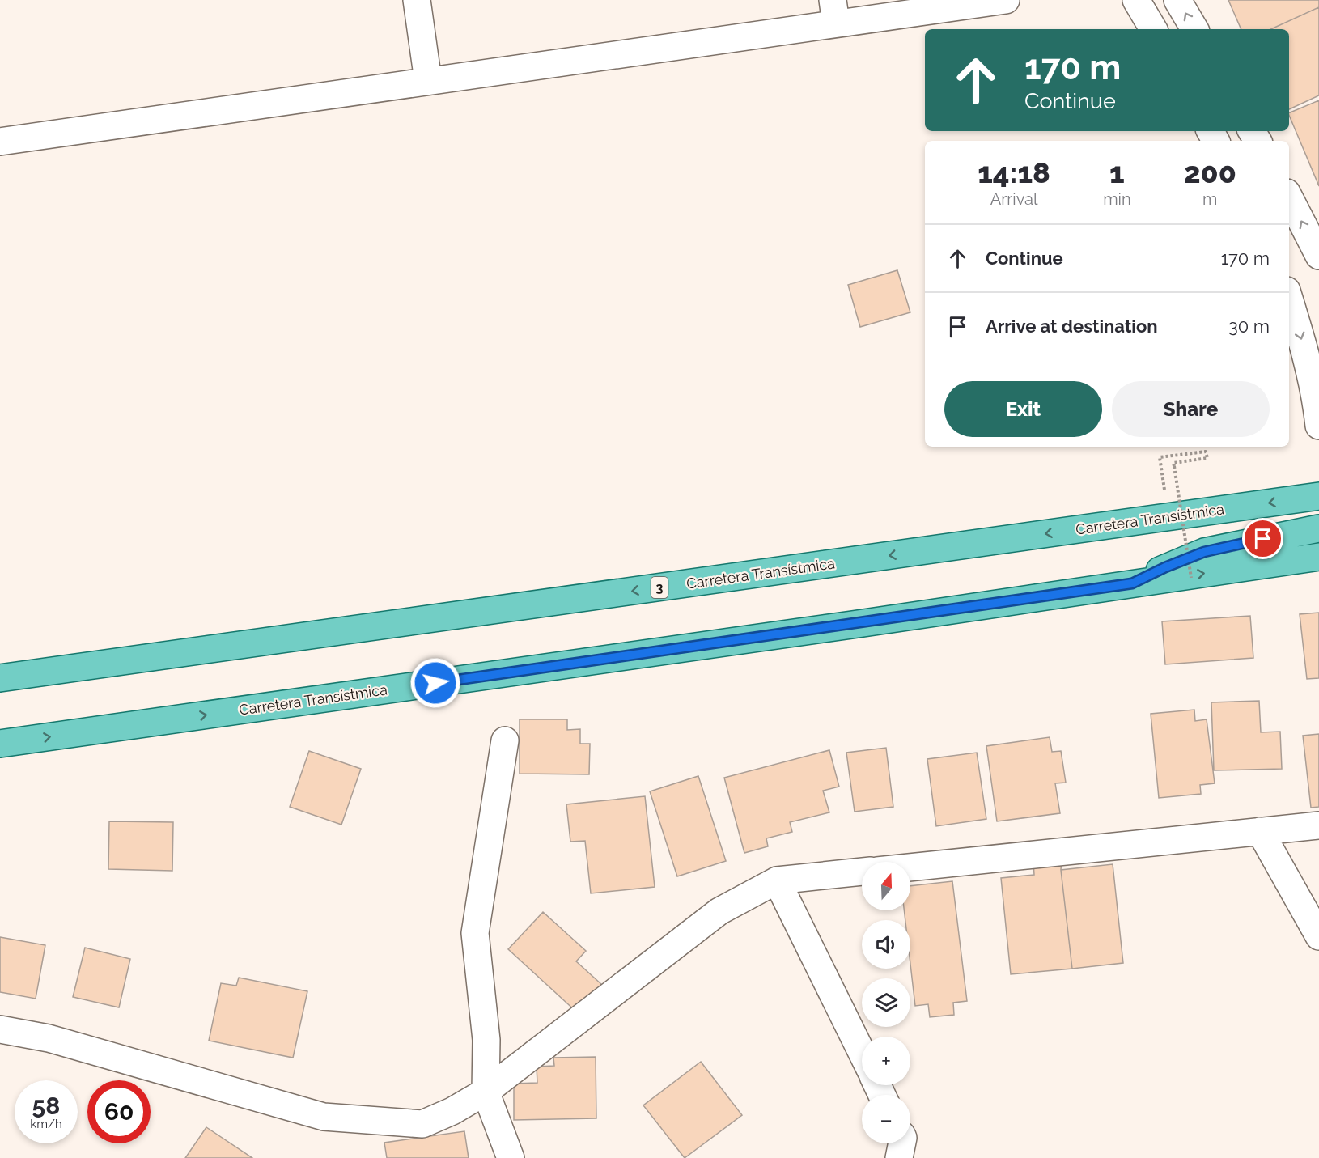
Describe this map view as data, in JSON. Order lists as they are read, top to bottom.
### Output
{
  "streets": {
    "main road": ["Carretera Transístmica", "3"]
  },
  "north": "top",
  "page": {
    "turn": ["170 m", "Continue"],
    "eta": [
      "14:18",
      "Arrival",
      "1",
      "min",
      "200",
      "m"
    ],
    "list": [
      {
        "name": "Continue",
        "value": "170 m"
      },
      {
        "name": "Arrive at destination",
        "value": "30 m"
      }
    ],
    "buttons": ["Exit", "Share"],
    "map_buttons": ["+", "−"],
    "speed": "58 km/h",
    "limit": "60"
  }
}
